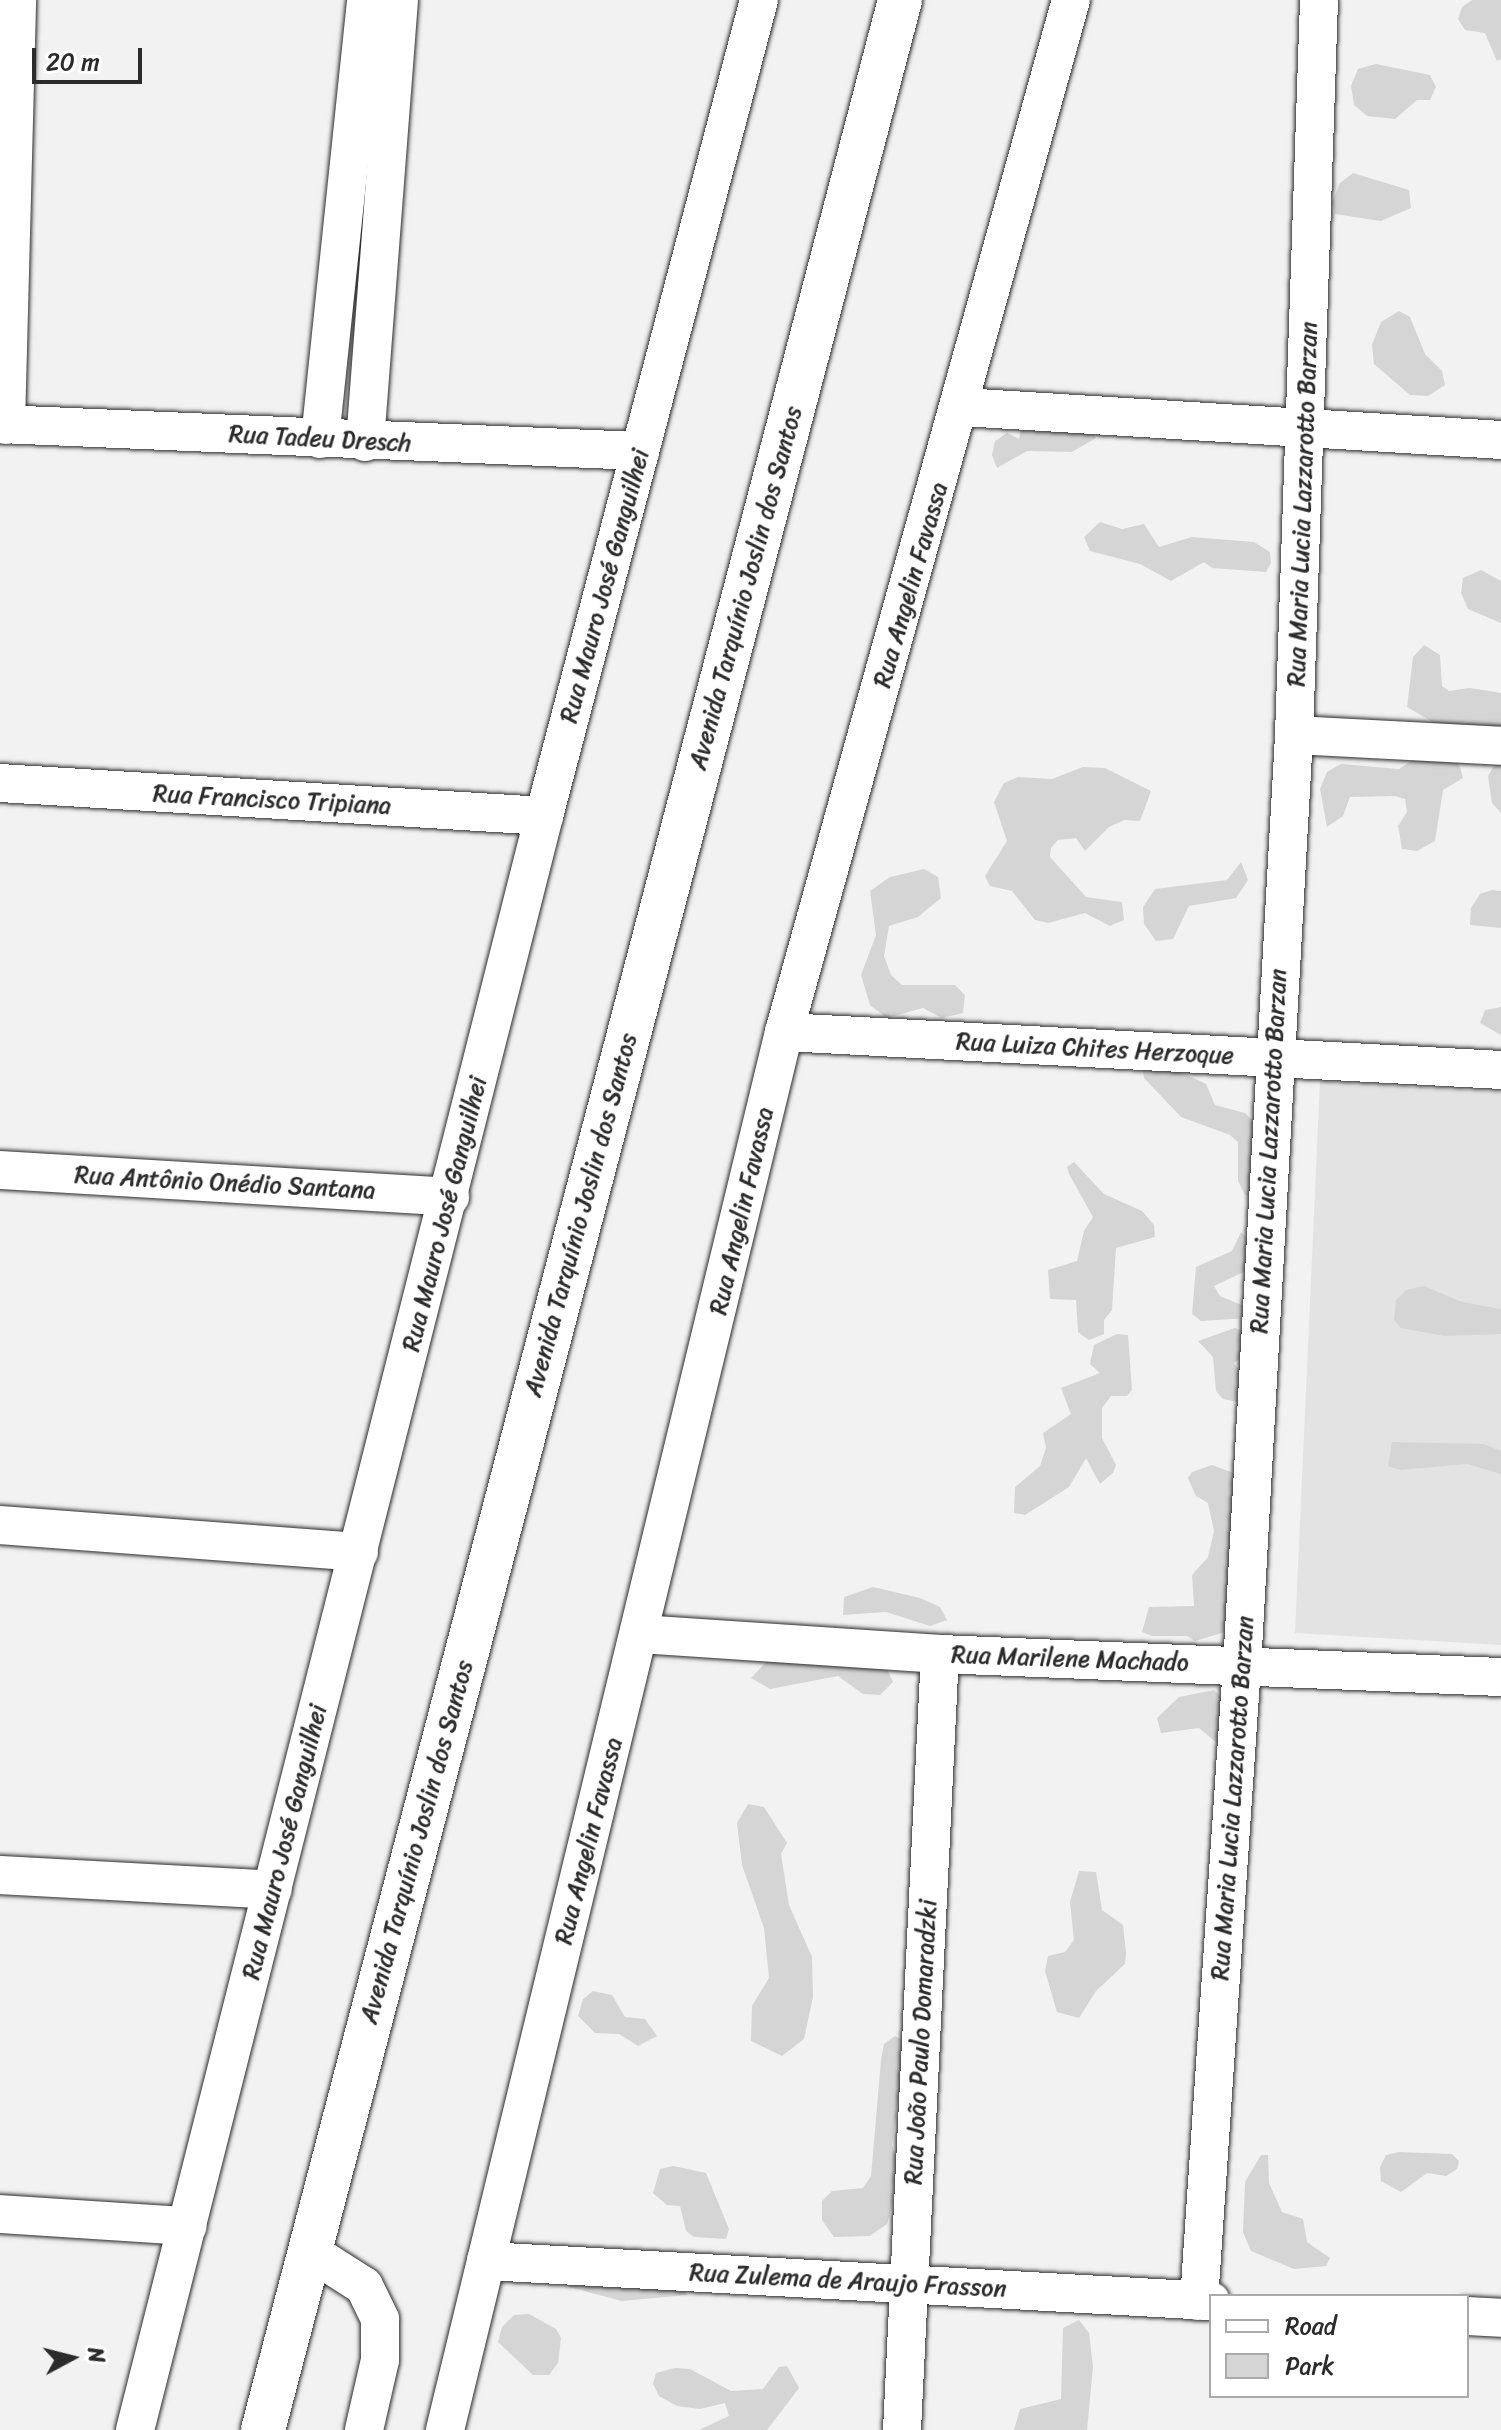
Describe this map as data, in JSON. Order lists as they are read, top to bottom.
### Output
{
  "streets": {
    "street": [
      "Rua Tadeu Dresch",
      "Rua Maria Lucia Lazzarotto Barzan",
      "Rua Angelin Favassa",
      "Rua Mauro José Ganguilhei",
      "Avenida Tarquínio Joslin dos Santos",
      "Rua Francisco Tripiana",
      "Rua Luiza Chites Herzoque",
      "Rua Antônio Onédio Santana",
      "Rua Marilene Machado",
      "Rua João Paulo Domaradzki",
      "Rua Zulema de Araujo Frasson"
    ]
  },
  "crossings": [
    ["Rua Tadeu Dresch", "Rua Mauro José Ganguilhei"],
    ["Rua Maria Lucia Lazzarotto Barzan", "Rua Luiza Chites Herzoque"],
    ["Rua Maria Lucia Lazzarotto Barzan", "Rua Marilene Machado"],
    ["Rua Maria Lucia Lazzarotto Barzan", "Rua Zulema de Araujo Frasson"],
    ["Rua Angelin Favassa", "Rua Luiza Chites Herzoque"],
    ["Rua Angelin Favassa", "Rua Marilene Machado"],
    ["Rua Angelin Favassa", "Rua Zulema de Araujo Frasson"],
    ["Rua Mauro José Ganguilhei", "Rua Francisco Tripiana"],
    ["Rua Mauro José Ganguilhei", "Rua Antônio Onédio Santana"],
    ["Rua Marilene Machado", "Rua João Paulo Domaradzki"],
    ["Rua João Paulo Domaradzki", "Rua Zulema de Araujo Frasson"]
  ],
  "legend": ["Road", "Park"],
  "scale_bar": "20 m",
  "north": "right"
}
